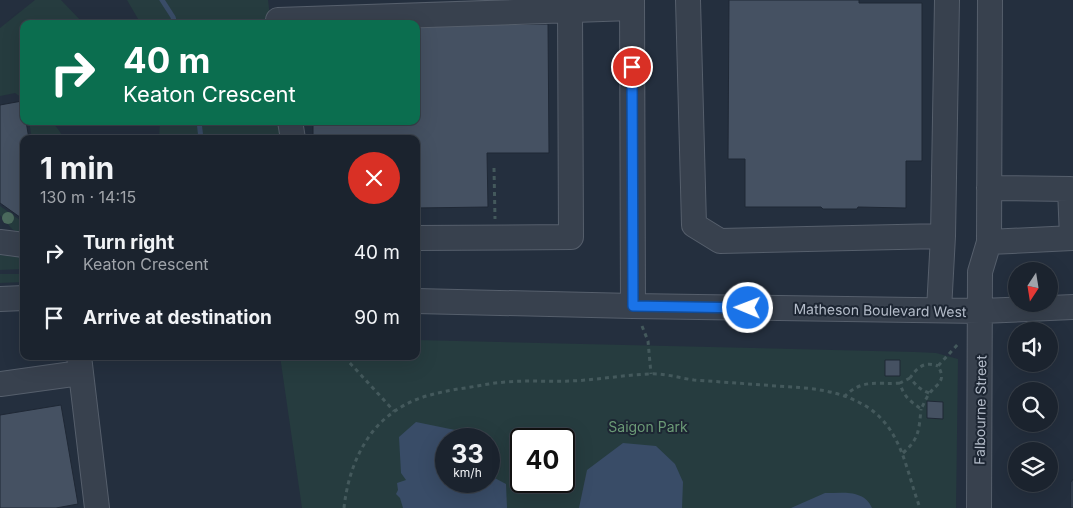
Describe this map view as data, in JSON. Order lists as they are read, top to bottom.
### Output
{
  "streets": {
    "street": ["Matheson Boulevard West", "Falbourne Street"]
  },
  "crossings": [
    ["Matheson Boulevard West", "Falbourne Street"]
  ],
  "parks": ["Saigon Park"],
  "north": "bottom",
  "page": {
    "turn": ["40 m", "Keaton Crescent"],
    "heading": ["1 min", "130 m · 14:15"],
    "list": [
      {
        "name": "Turn right",
        "note": "Keaton Crescent",
        "value": "40 m"
      },
      {
        "name": "Arrive at destination",
        "value": "90 m"
      }
    ],
    "speed": "33 km/h",
    "limit": "40"
  }
}
